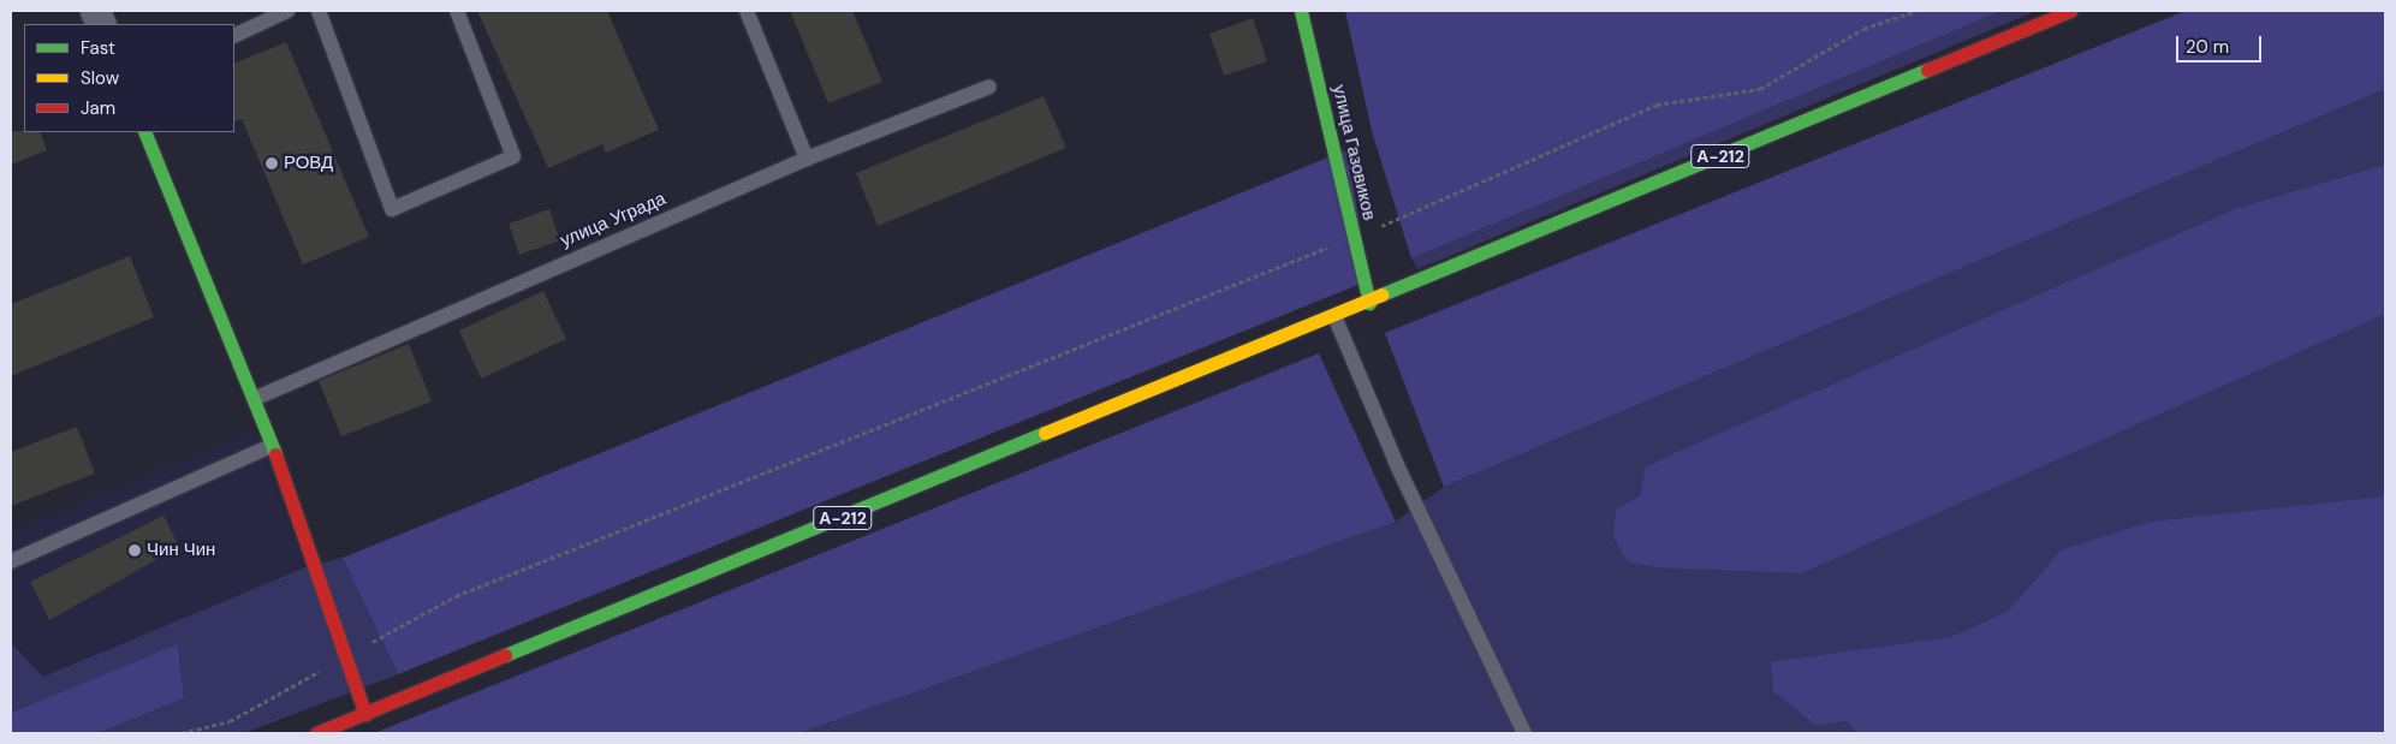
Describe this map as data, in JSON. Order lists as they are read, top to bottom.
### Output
{
  "streets": {
    "main road": ["улица Газовиков", "А-212"],
    "lane": ["улица Уграда"]
  },
  "crossings": [
    ["улица Газовиков", "А-212"]
  ],
  "places": ["РОВД", "Чин Чин"],
  "legend": ["Fast", "Slow", "Jam"],
  "scale_bar": "20 m"
}
